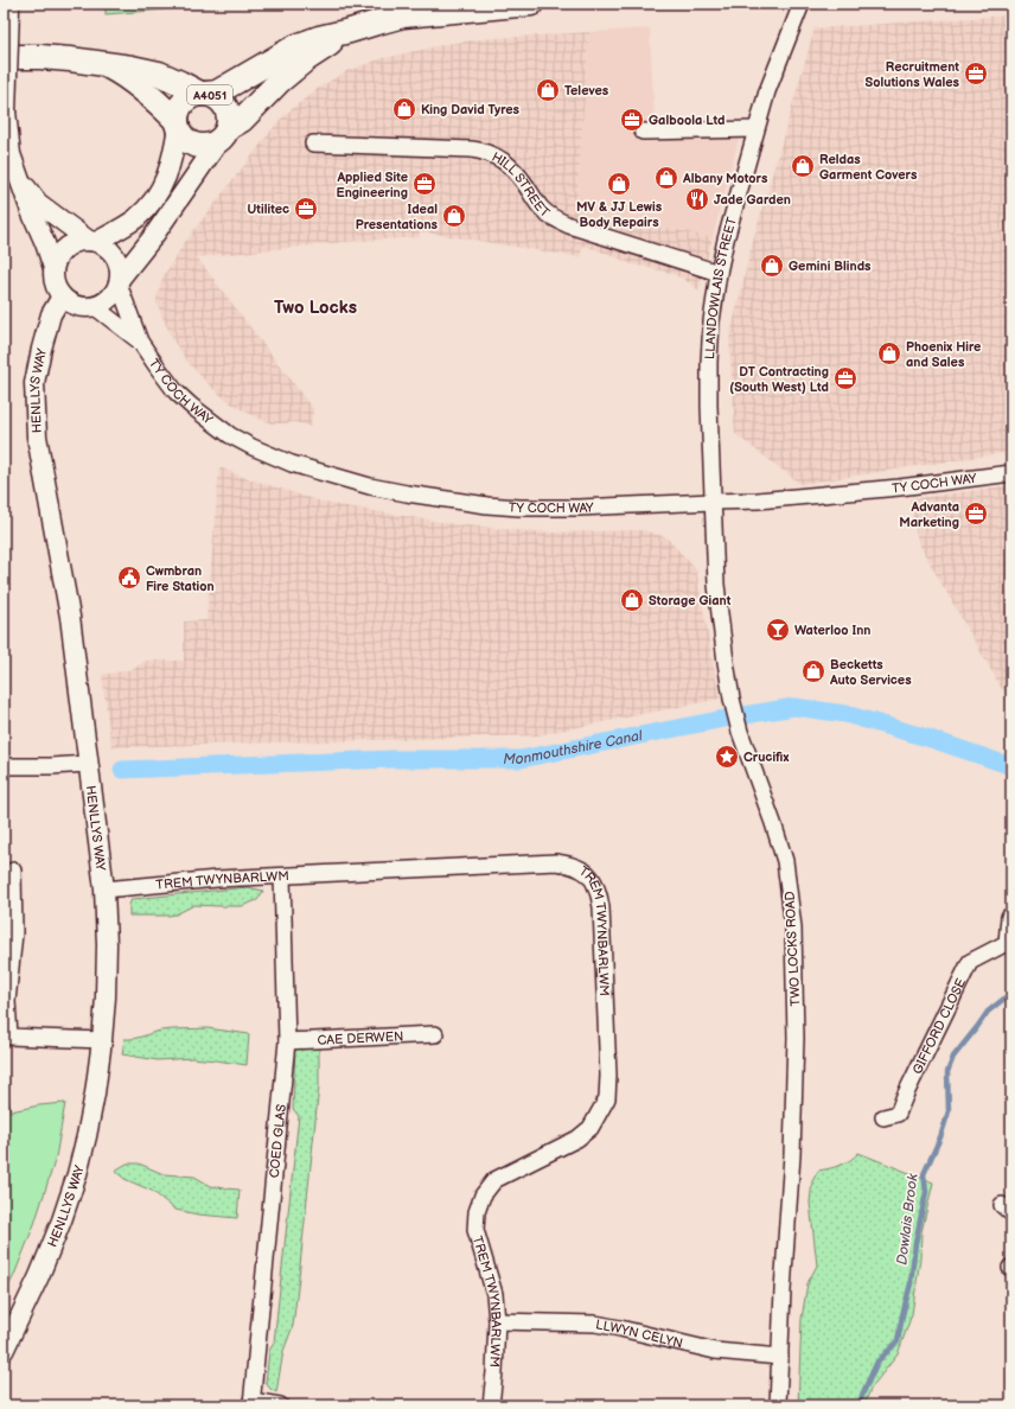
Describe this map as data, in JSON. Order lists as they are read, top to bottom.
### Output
{
  "streets": {
    "main road": ["A4051"],
    "street": [
      "HILL STREET",
      "LLANDOWLAIS STREET",
      "TY COCH WAY",
      "HENLLYS WAY",
      "TREM TWYNBARLWM",
      "TWO LOCKS ROAD",
      "GIFFORD CLOSE",
      "CAE DERWEN",
      "COED GLAS",
      "LLWYN CELYN"
    ]
  },
  "crossings": [
    ["HILL STREET", "LLANDOWLAIS STREET"],
    ["LLANDOWLAIS STREET", "TY COCH WAY"],
    ["LLANDOWLAIS STREET", "TWO LOCKS ROAD"],
    ["TY COCH WAY", "HENLLYS WAY"],
    ["TY COCH WAY", "TWO LOCKS ROAD"],
    ["HENLLYS WAY", "TREM TWYNBARLWM"],
    ["TREM TWYNBARLWM", "COED GLAS"],
    ["TREM TWYNBARLWM", "LLWYN CELYN"],
    ["TWO LOCKS ROAD", "LLWYN CELYN"],
    ["CAE DERWEN", "COED GLAS"]
  ],
  "districts": ["Two Locks"],
  "water": ["Monmouthshire Canal", "Dowlais Brook"],
  "places": {
    "office": [
      "Recruitment Solutions Wales",
      "Galboola Ltd",
      "Applied Site Engineering",
      "Utilitec",
      "DT Contracting (South West) Ltd",
      "Advanta Marketing"
    ],
    "shop": [
      "Televes",
      "King David Tyres",
      "Reldas Garment Covers",
      "Albany Motors",
      "MV & JJ Lewis Body Repairs",
      "Ideal Presentations",
      "Gemini Blinds",
      "Phoenix Hire and Sales",
      "Storage Giant",
      "Becketts Auto Services"
    ],
    "restaurant": ["Jade Garden"],
    "public building": ["Cwmbran Fire Station"],
    "bar": ["Waterloo Inn"],
    "place": ["Crucifix"]
  }
}
